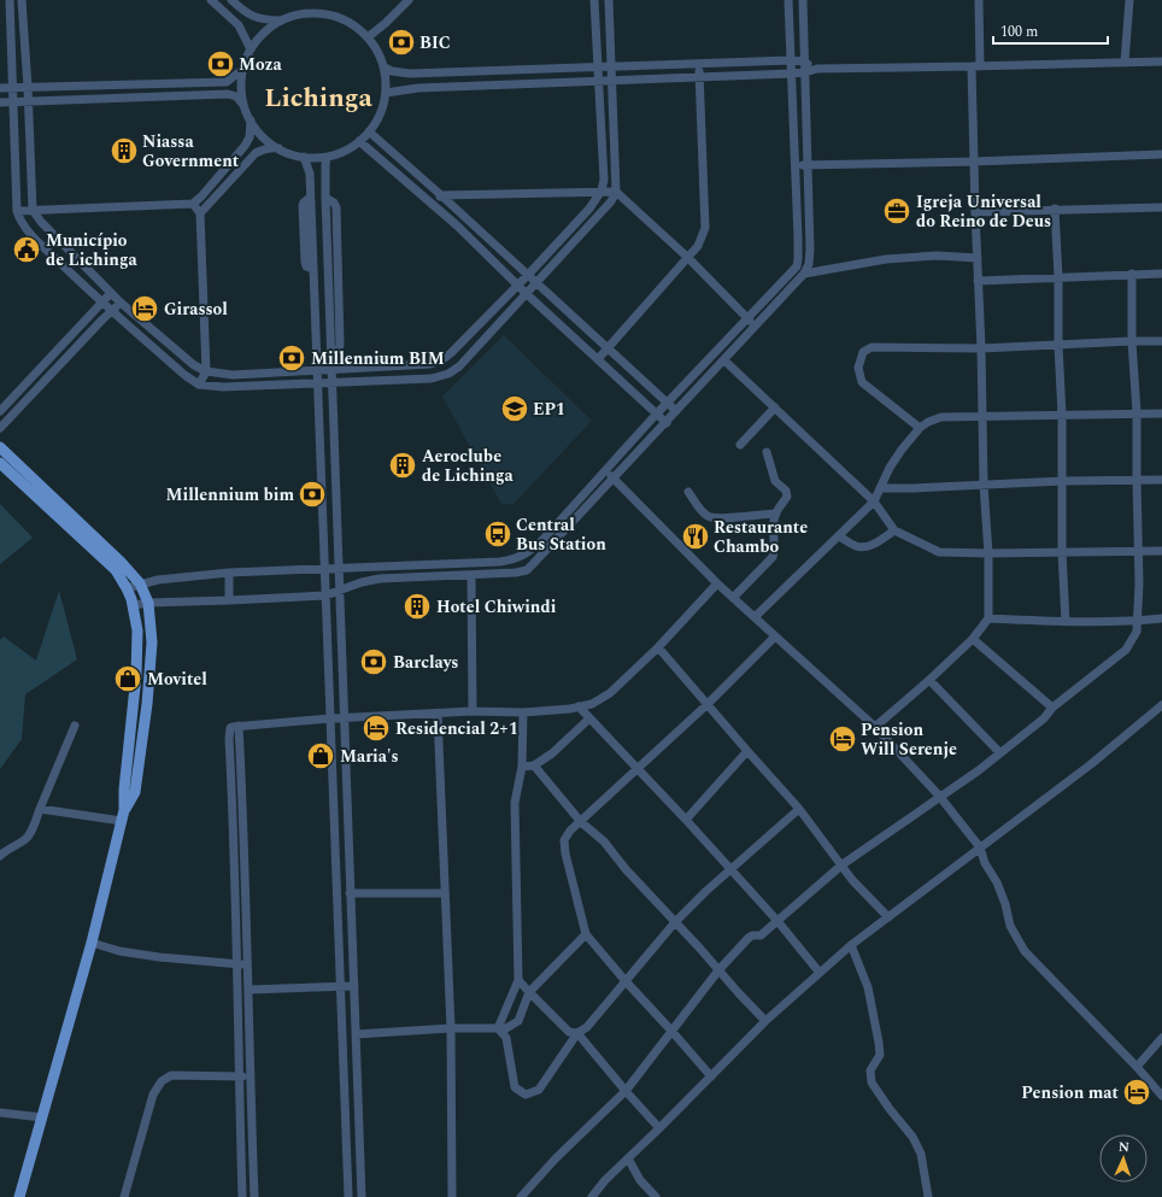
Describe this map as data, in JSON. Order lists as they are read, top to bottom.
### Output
{
  "districts": ["Lichinga"],
  "places": {
    "bank": [
      "BIC",
      "Moza",
      "Millennium BIM",
      "Millennium bim",
      "Barclays"
    ],
    "building": ["Niassa Government", "Aeroclube de Lichinga", "Hotel Chiwindi"],
    "office": ["Igreja Universal do Reino de Deus"],
    "public building": ["Município de Lichinga"],
    "hotel": [
      "Girassol",
      "Residencial 2+1",
      "Pension Will Serenje",
      "Pension mat"
    ],
    "school or university": ["EP1"],
    "bus stop": ["Central Bus Station"],
    "restaurant": ["Restaurante Chambo"],
    "shop": ["Movitel", "Maria's"]
  },
  "scale_bar": "100 m",
  "north": "top"
}
